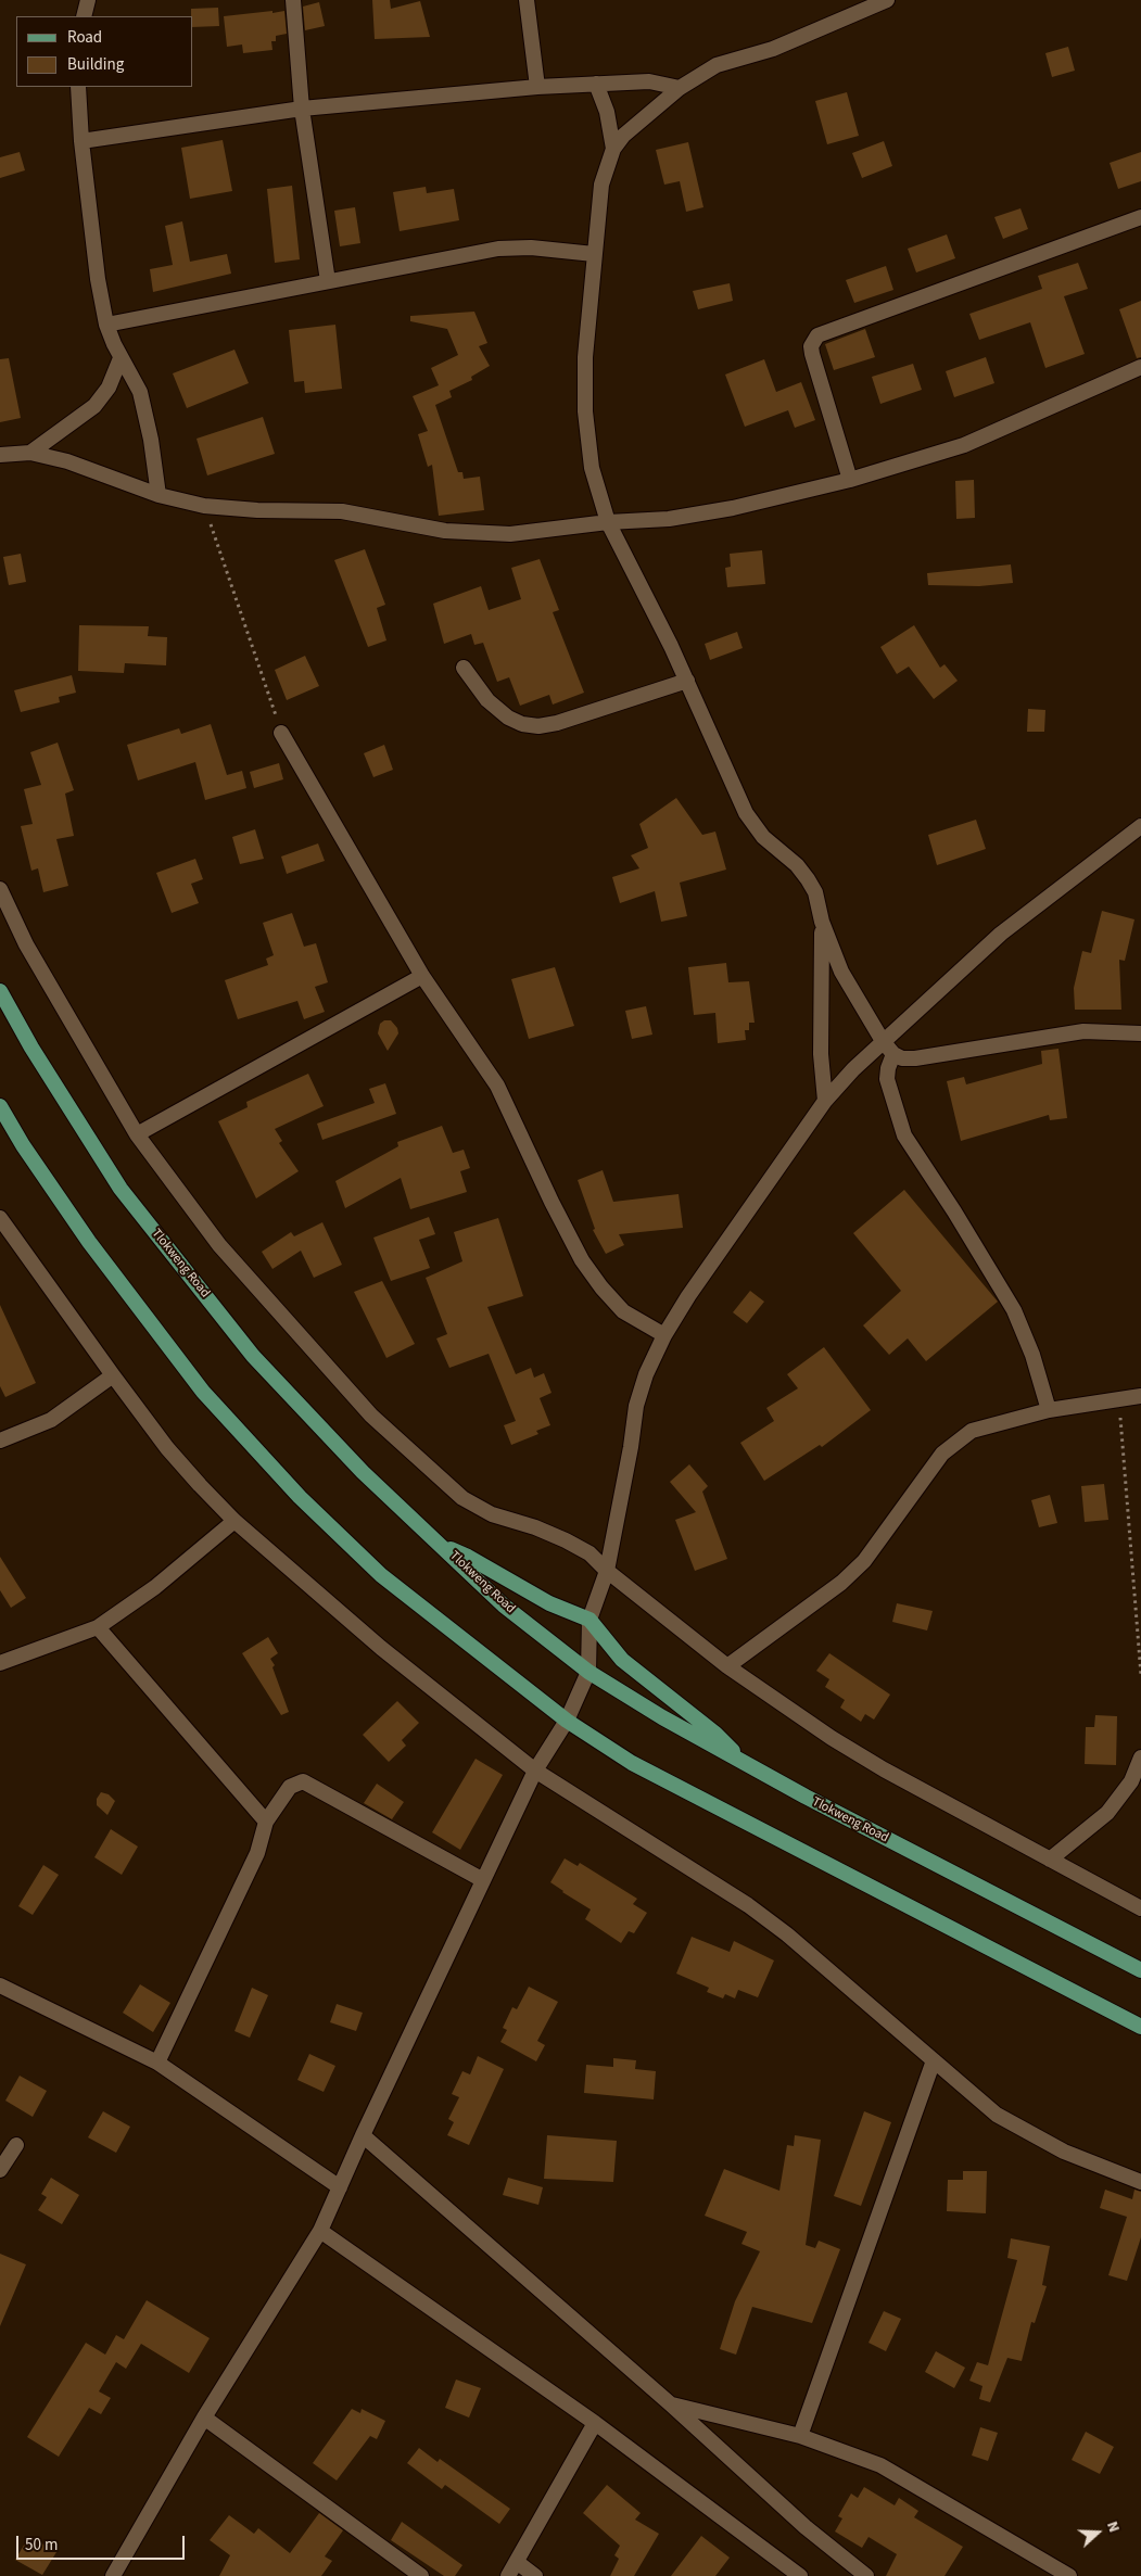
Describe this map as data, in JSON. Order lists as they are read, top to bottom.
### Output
{
  "streets": {
    "main road": ["Tlokweng Road"]
  },
  "legend": ["Road", "Building"],
  "scale_bar": "50 m",
  "north": "right"
}
